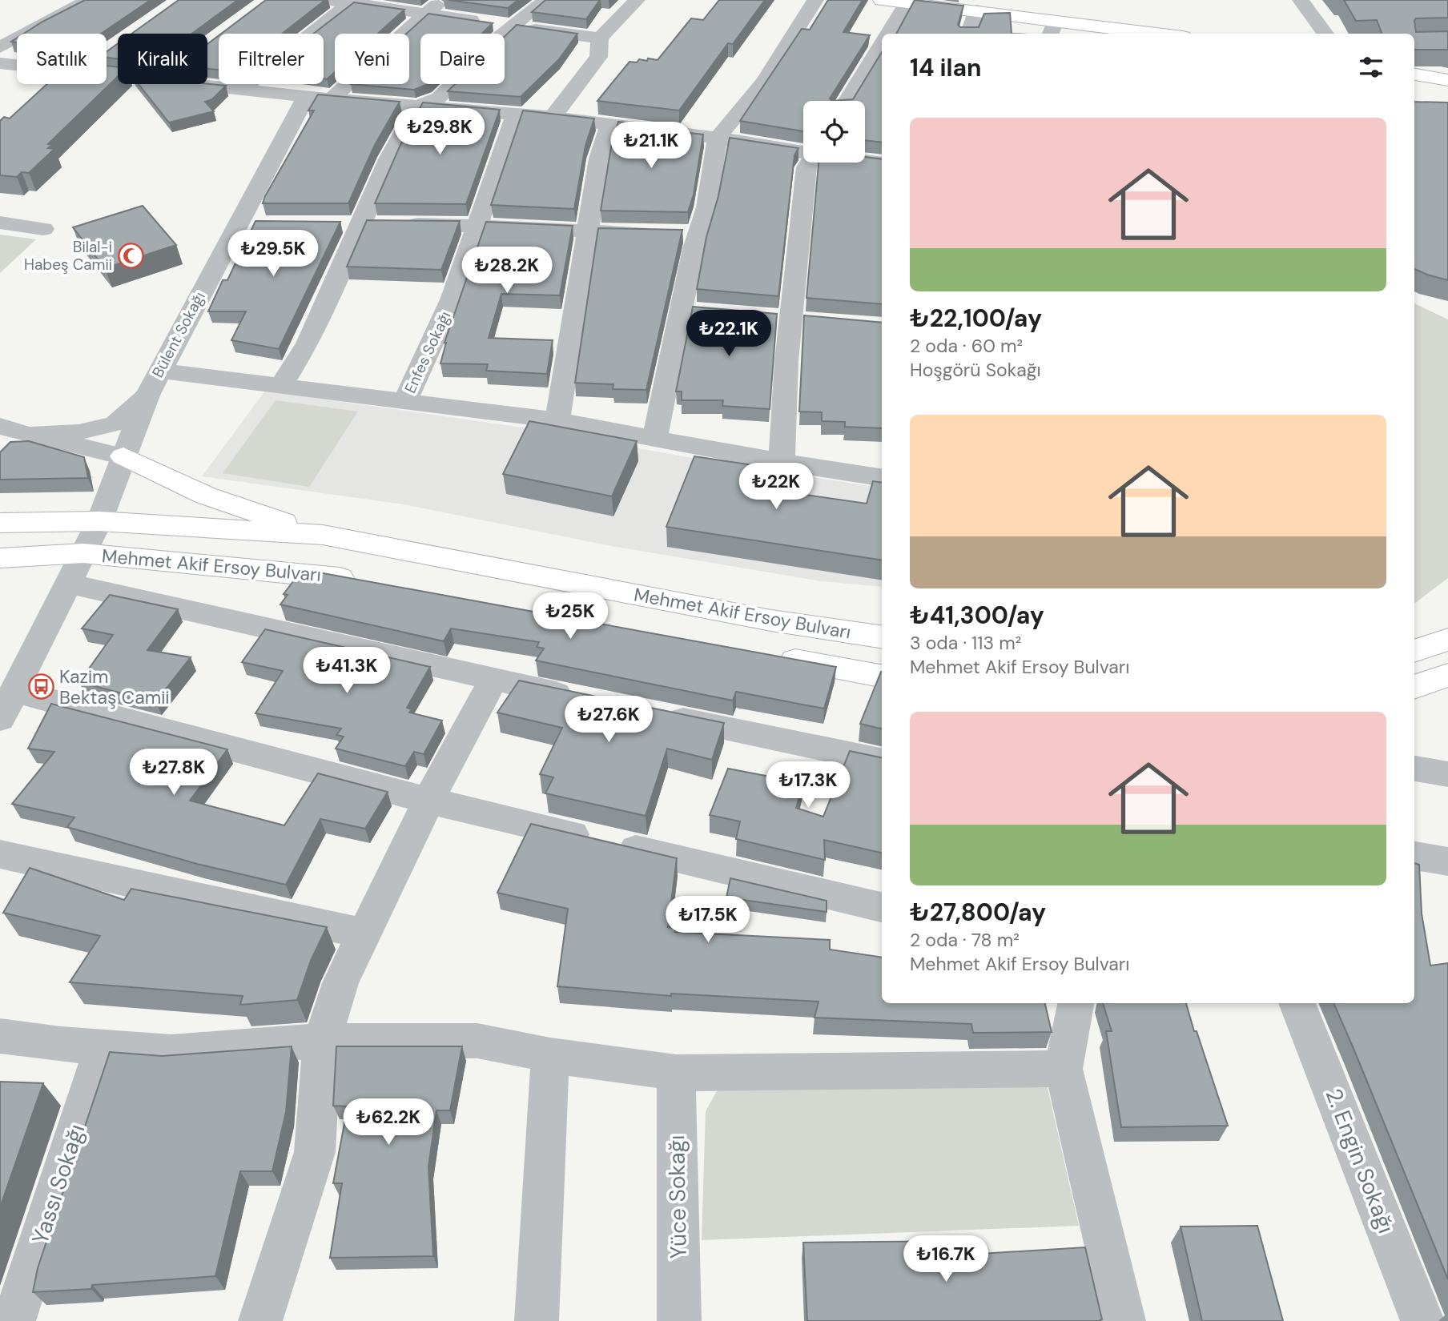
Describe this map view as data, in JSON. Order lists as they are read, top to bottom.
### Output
{
  "streets": {
    "main road": ["Mehmet Akif Ersoy Bulvarı"],
    "street": [
      "Bülent Sokağı",
      "Enfes Sokağı",
      "2. Engin Sokağı",
      "Yassı Sokağı",
      "Yüce Sokağı"
    ]
  },
  "crossings": [
    ["Bülent Sokağı", "Mehmet Akif Ersoy Bulvarı"]
  ],
  "places": {
    "mosque": ["Bilal-i Habeş Camii"],
    "bus stop": ["Kazim Bektaş Camii"]
  },
  "page": {
    "chip": [
      "Satılık",
      "Kiralık",
      "Filtreler",
      "Yeni",
      "Daire"
    ],
    "heading": "14 ilan",
    "list": [
      {
        "name": "₺22,100/ay",
        "note": "2 oda · 60 m² · Hoşgörü Sokağı"
      },
      {
        "name": "₺41,300/ay",
        "note": "3 oda · 113 m² · Mehmet Akif Ersoy Bulvarı"
      },
      {
        "name": "₺27,800/ay",
        "note": "2 oda · 78 m² · Mehmet Akif Ersoy Bulvarı"
      }
    ],
    "price": [
      "₺29.8K",
      "₺21.1K",
      "₺29.5K",
      "₺28.2K",
      "₺22.1K",
      "₺22K",
      "₺25K",
      "₺41.3K",
      "₺27.6K",
      "₺27.8K",
      "₺17.3K",
      "₺17.5K",
      "₺62.2K",
      "₺16.7K"
    ]
  }
}
